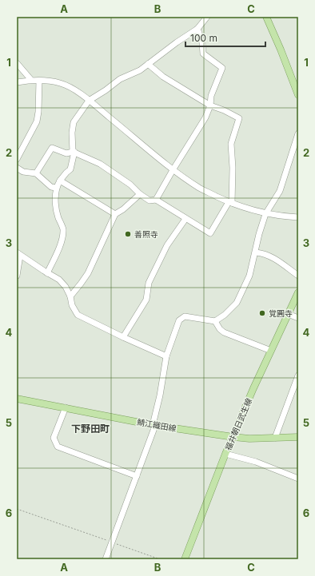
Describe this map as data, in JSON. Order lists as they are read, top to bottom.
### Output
{
  "streets": {
    "main road": ["福井朝日武生線", "鯖江織田線"]
  },
  "crossings": [
    ["福井朝日武生線", "鯖江織田線"]
  ],
  "districts": ["下野田町"],
  "places": ["善照寺", "覚圓寺"],
  "scale_bar": "100 m",
  "grid": {
    "columns": ["A", "B", "C"],
    "rows": [
      "1",
      "2",
      "3",
      "4",
      "5",
      "6"
    ]
  }
}
